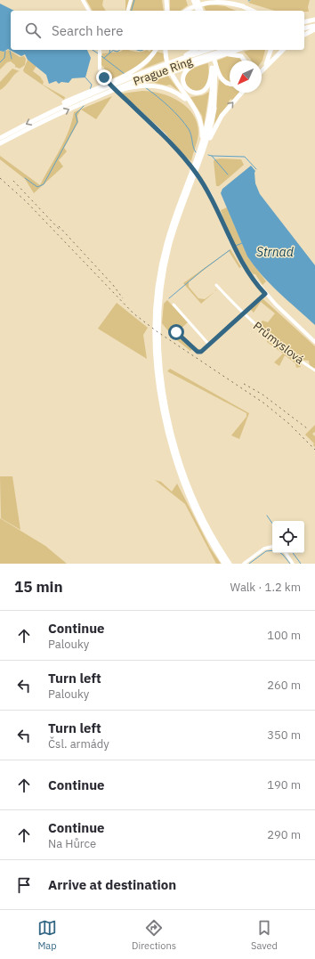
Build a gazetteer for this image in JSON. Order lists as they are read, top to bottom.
{
  "streets": {
    "highway": ["Prague Ring"],
    "street": ["Průmyslová"]
  },
  "water": ["Strnad"],
  "north": "bottom left",
  "page": {
    "search": "Search here",
    "heading": ["15 min", "Walk · 1.2 km"],
    "list": [
      ["Continue", "Palouky", "100 m"],
      ["Turn left", "Palouky", "260 m"],
      ["Turn left", "Čsl. armády", "350 m"],
      ["Continue", "190 m"],
      ["Continue", "Na Hůrce", "290 m"],
      "Arrive at destination"
    ],
    "nav": ["Map", "Directions", "Saved"]
  }
}
